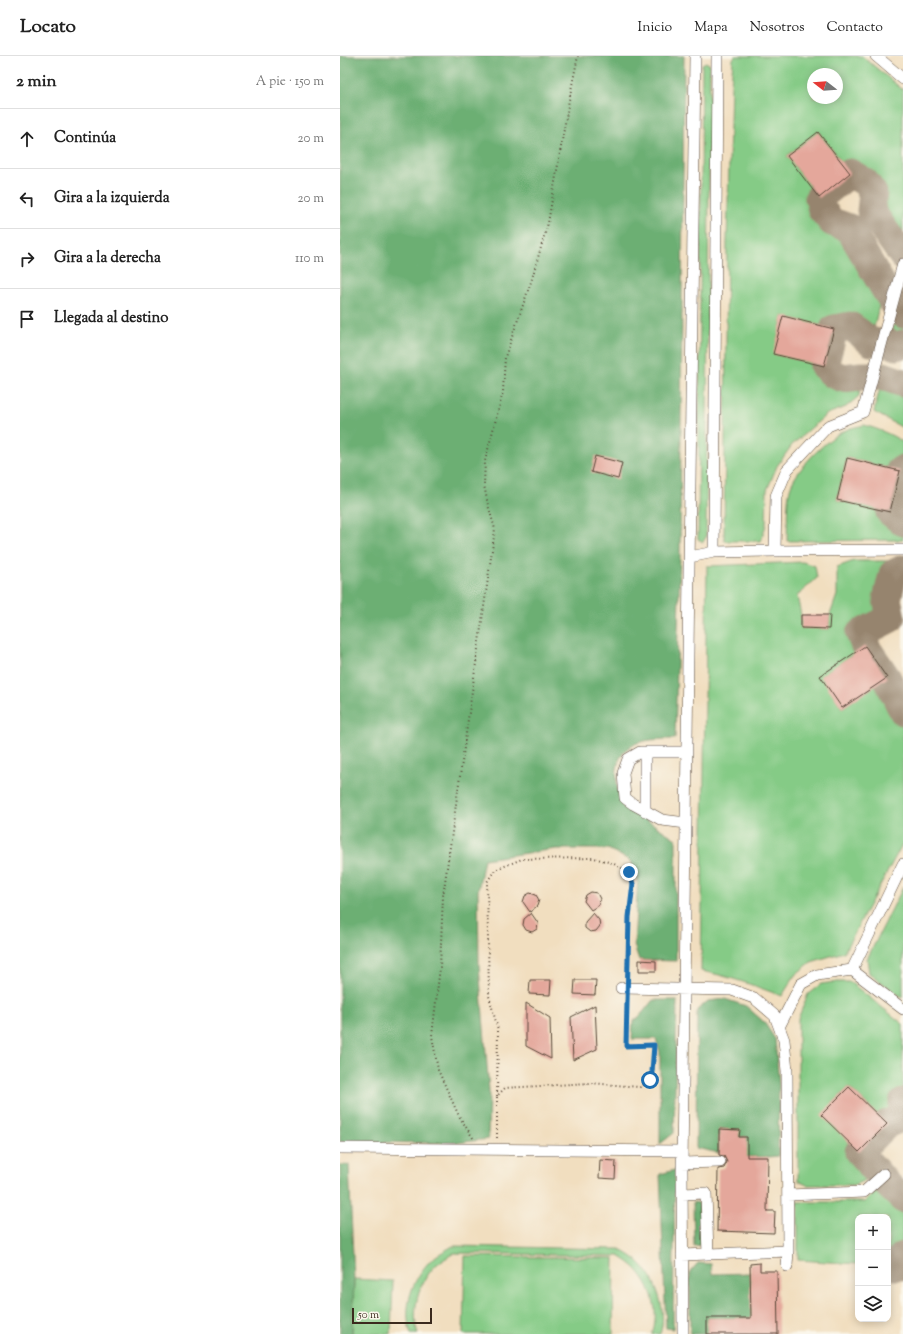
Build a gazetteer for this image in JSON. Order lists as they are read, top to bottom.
{
  "scale_bar": "50 m",
  "north": "left",
  "page": {
    "header": "Locato",
    "nav": [
      "Inicio",
      "Mapa",
      "Nosotros",
      "Contacto"
    ],
    "heading": ["2 min", "A pie · 150 m"],
    "list": [
      ["Continúa", "20 m"],
      ["Gira a la izquierda", "20 m"],
      ["Gira a la derecha", "110 m"],
      "Llegada al destino"
    ],
    "map_buttons": ["+", "−"],
    "scale": "50 m"
  }
}
